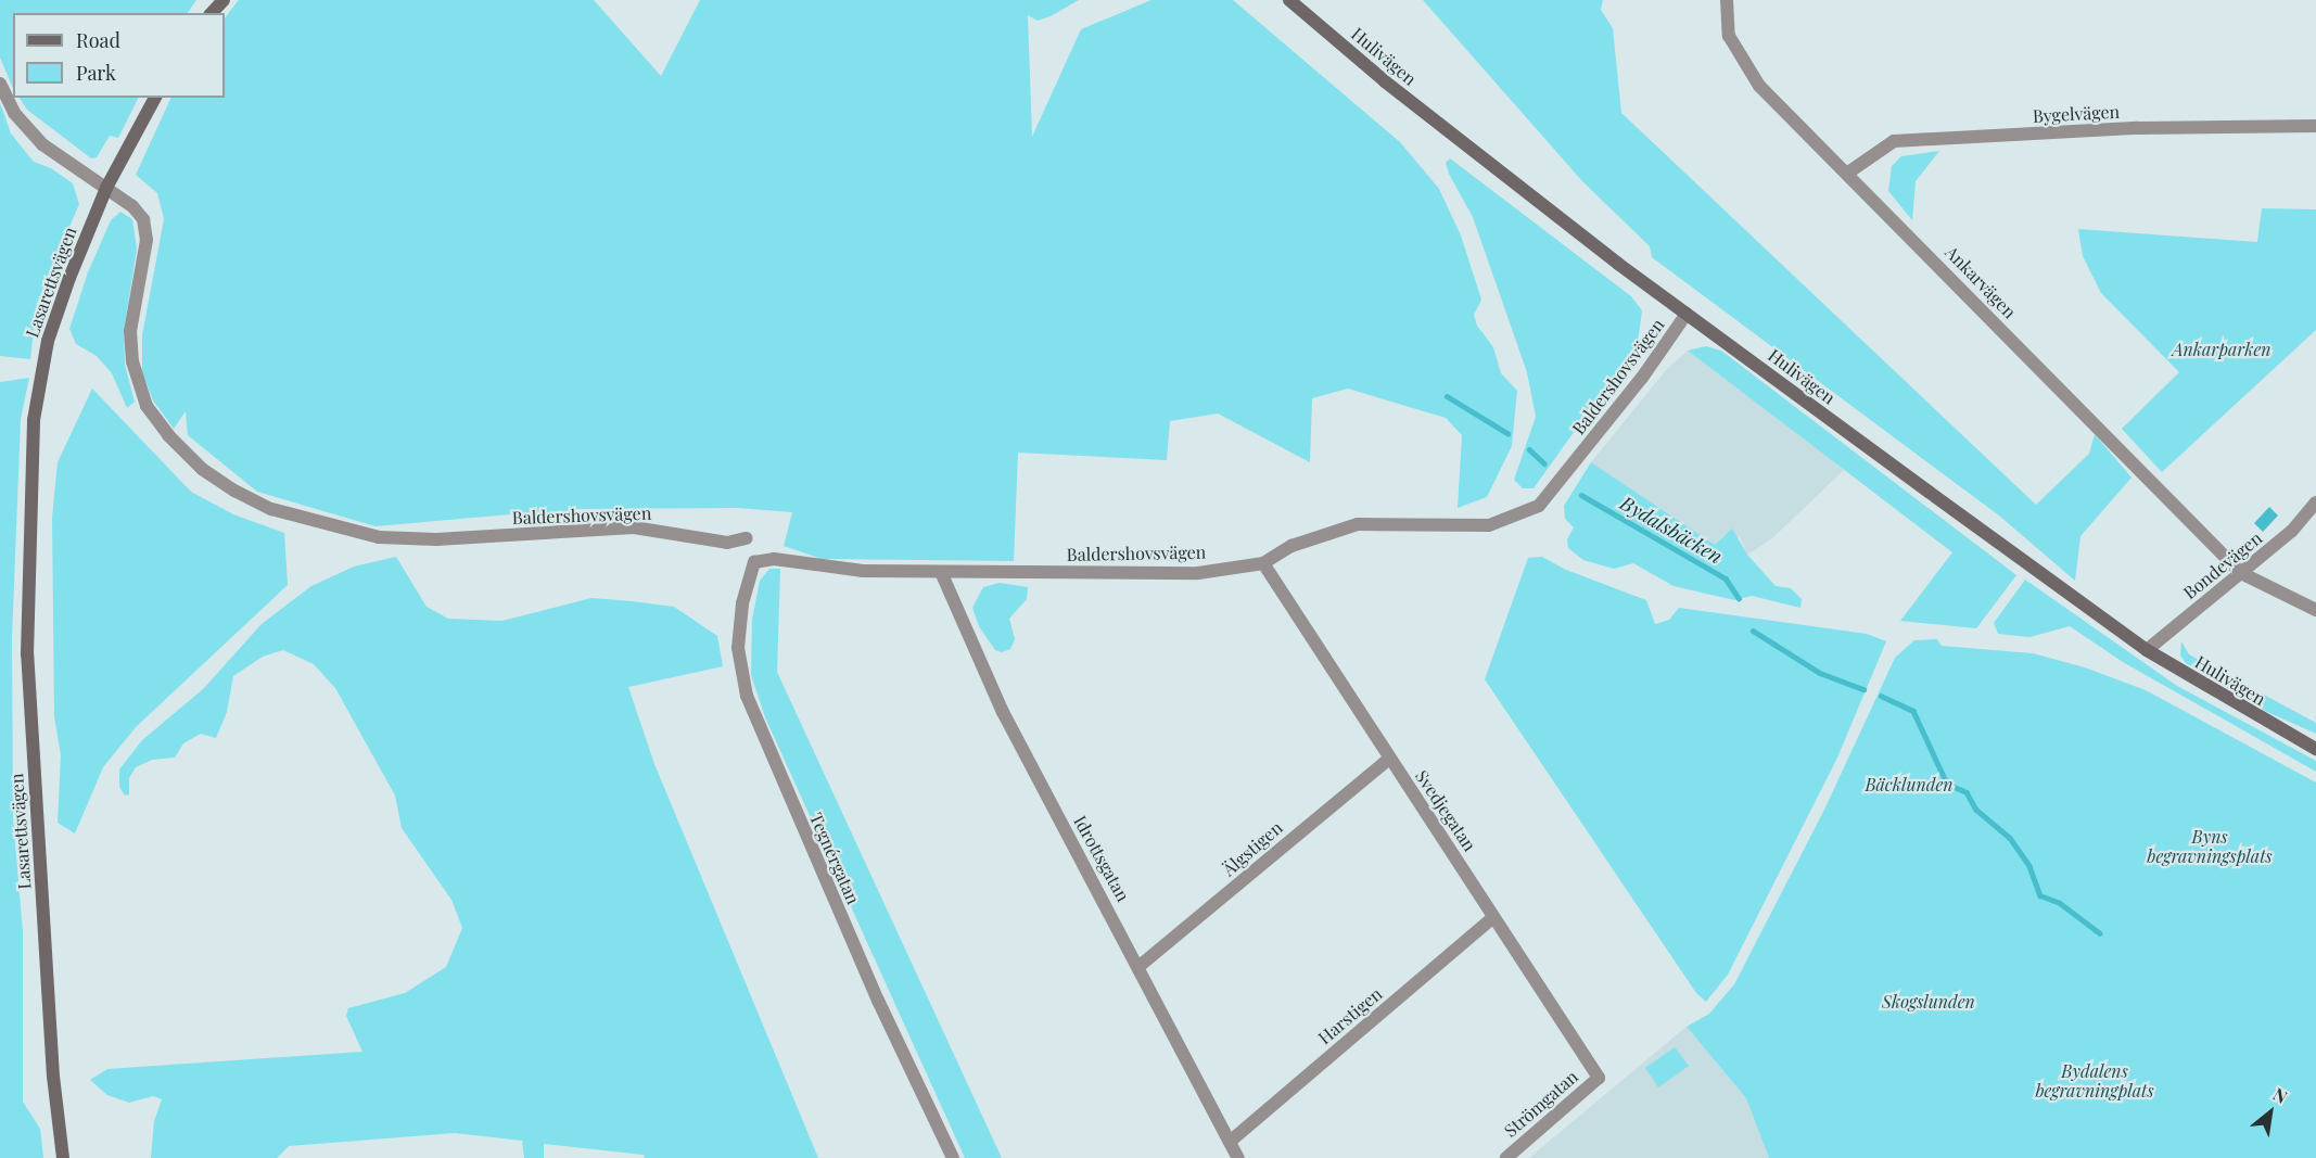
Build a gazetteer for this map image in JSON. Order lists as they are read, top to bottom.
{
  "streets": {
    "main road": ["Hulivägen", "Lasarettsvägen"],
    "street": [
      "Bygelvägen",
      "Ankarvägen",
      "Baldershovsvägen",
      "Bondevägen",
      "Svedjegatan",
      "Älgstigen",
      "Tegnérgatan",
      "Idrottsgatan",
      "Harstigen",
      "Strömgatan"
    ]
  },
  "crossings": [
    ["Hulivägen", "Baldershovsvägen"],
    ["Hulivägen", "Bondevägen"],
    ["Bygelvägen", "Ankarvägen"],
    ["Lasarettsvägen", "Baldershovsvägen"],
    ["Ankarvägen", "Bondevägen"],
    ["Baldershovsvägen", "Svedjegatan"],
    ["Baldershovsvägen", "Tegnérgatan"],
    ["Baldershovsvägen", "Idrottsgatan"],
    ["Svedjegatan", "Älgstigen"],
    ["Svedjegatan", "Harstigen"],
    ["Svedjegatan", "Strömgatan"],
    ["Älgstigen", "Idrottsgatan"],
    ["Idrottsgatan", "Harstigen"]
  ],
  "water": ["Bydalsbäcken"],
  "parks": [
    "Ankarparken",
    "Bäcklunden",
    "Byns begravningsplats",
    "Skogslunden",
    "Bydalens begravningplats"
  ],
  "legend": ["Road", "Park"],
  "north": "top right"
}
